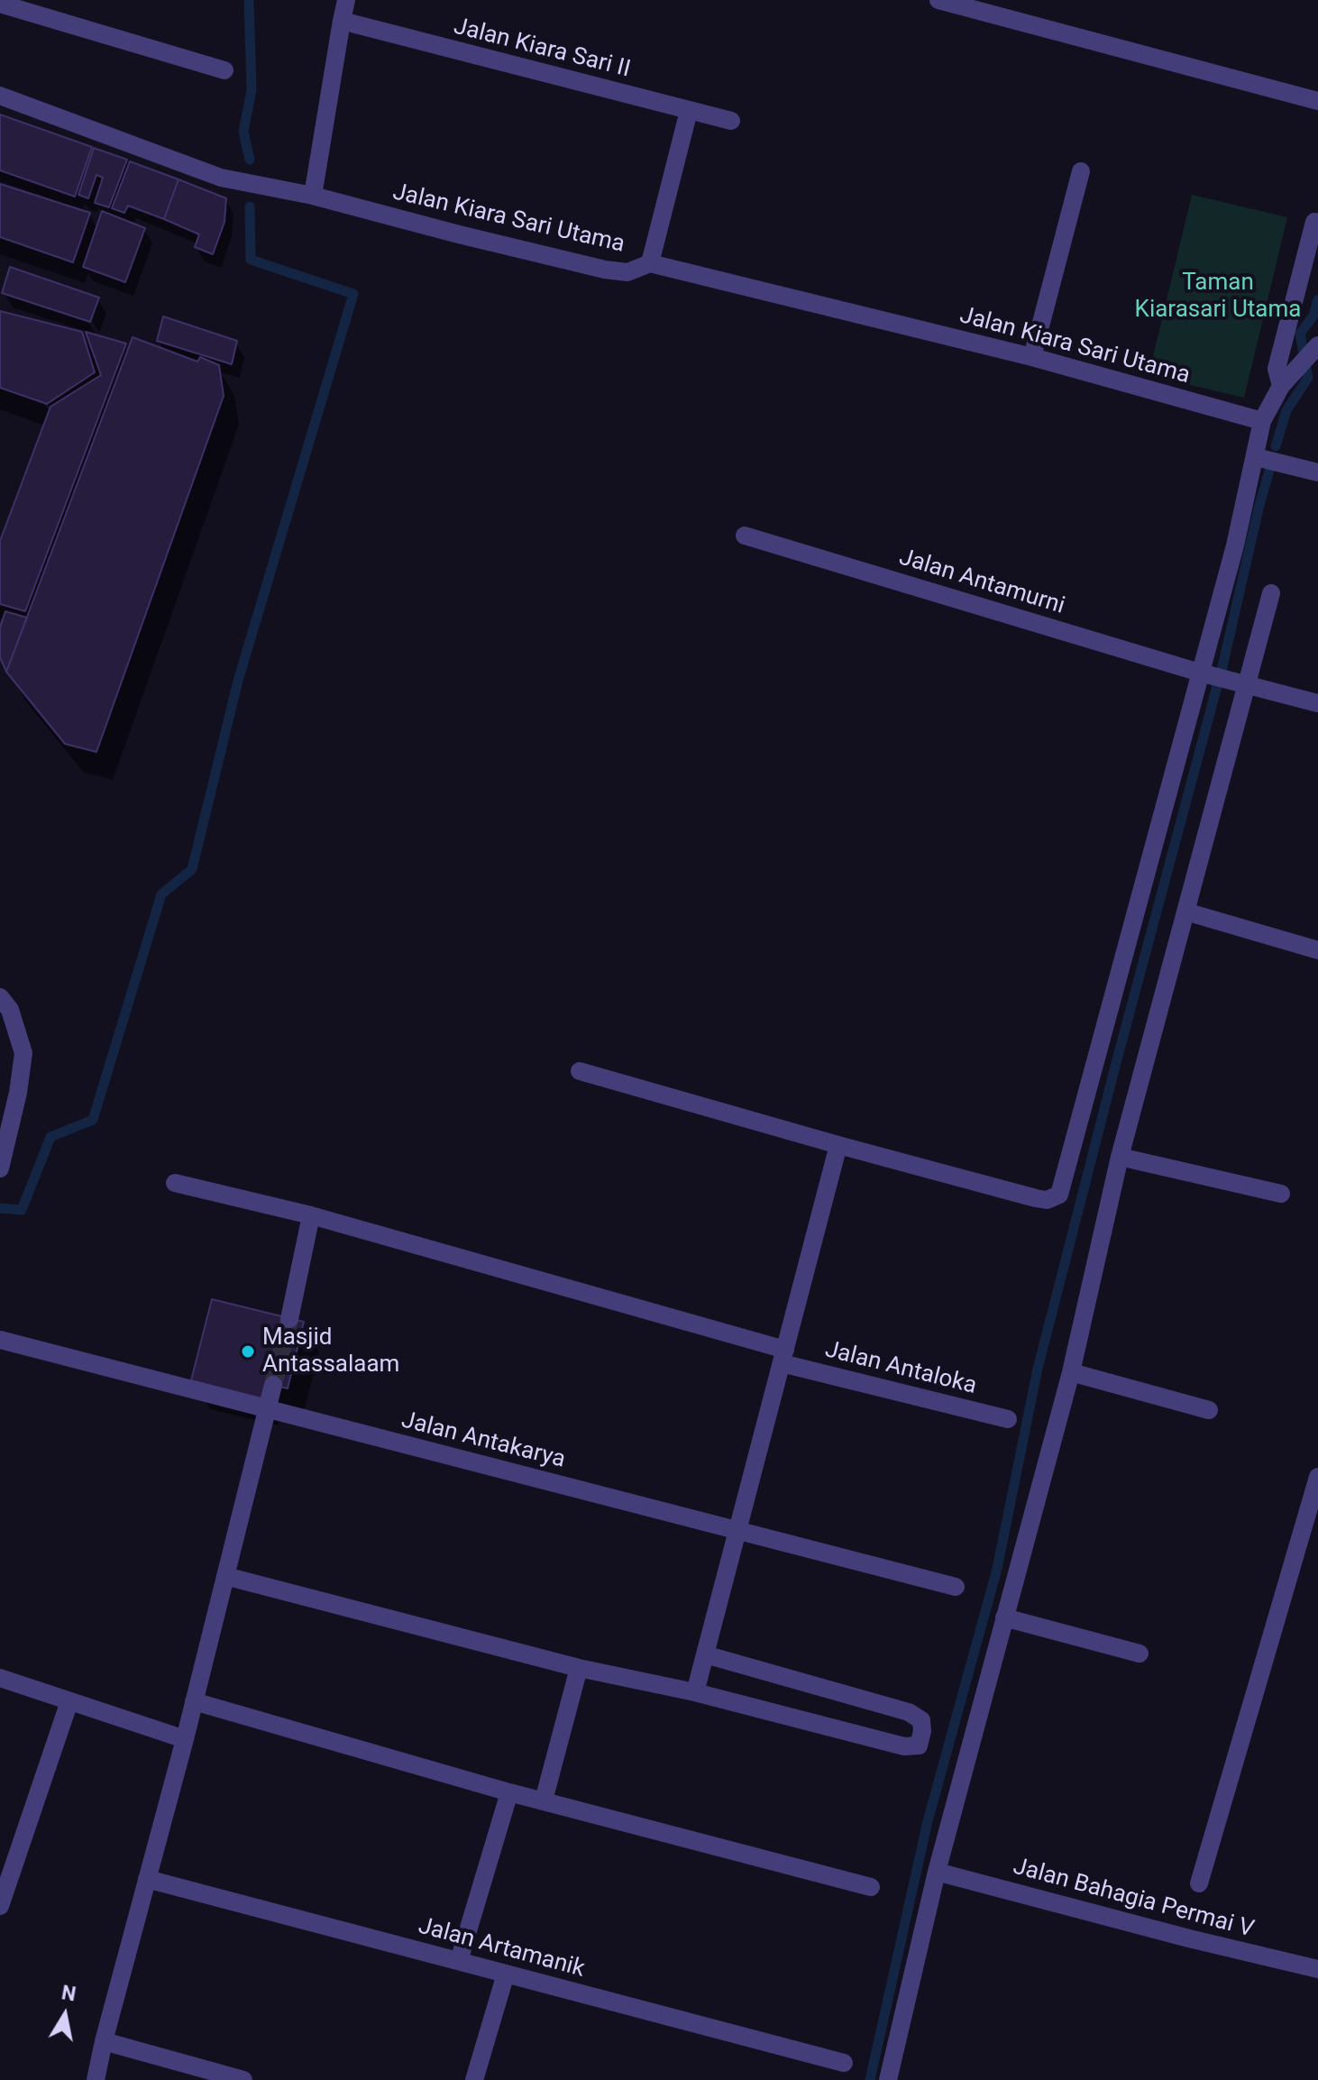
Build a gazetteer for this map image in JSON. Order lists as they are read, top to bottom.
{
  "streets": {
    "street": [
      "Jalan Kiara Sari II",
      "Jalan Kiara Sari Utama",
      "Jalan Antamurni",
      "Jalan Antaloka",
      "Jalan Antakarya",
      "Jalan Bahagia Permai V",
      "Jalan Artamanik"
    ]
  },
  "parks": ["Taman Kiarasari Utama"],
  "places": ["Masjid Antassalaam"],
  "north": "top"
}
